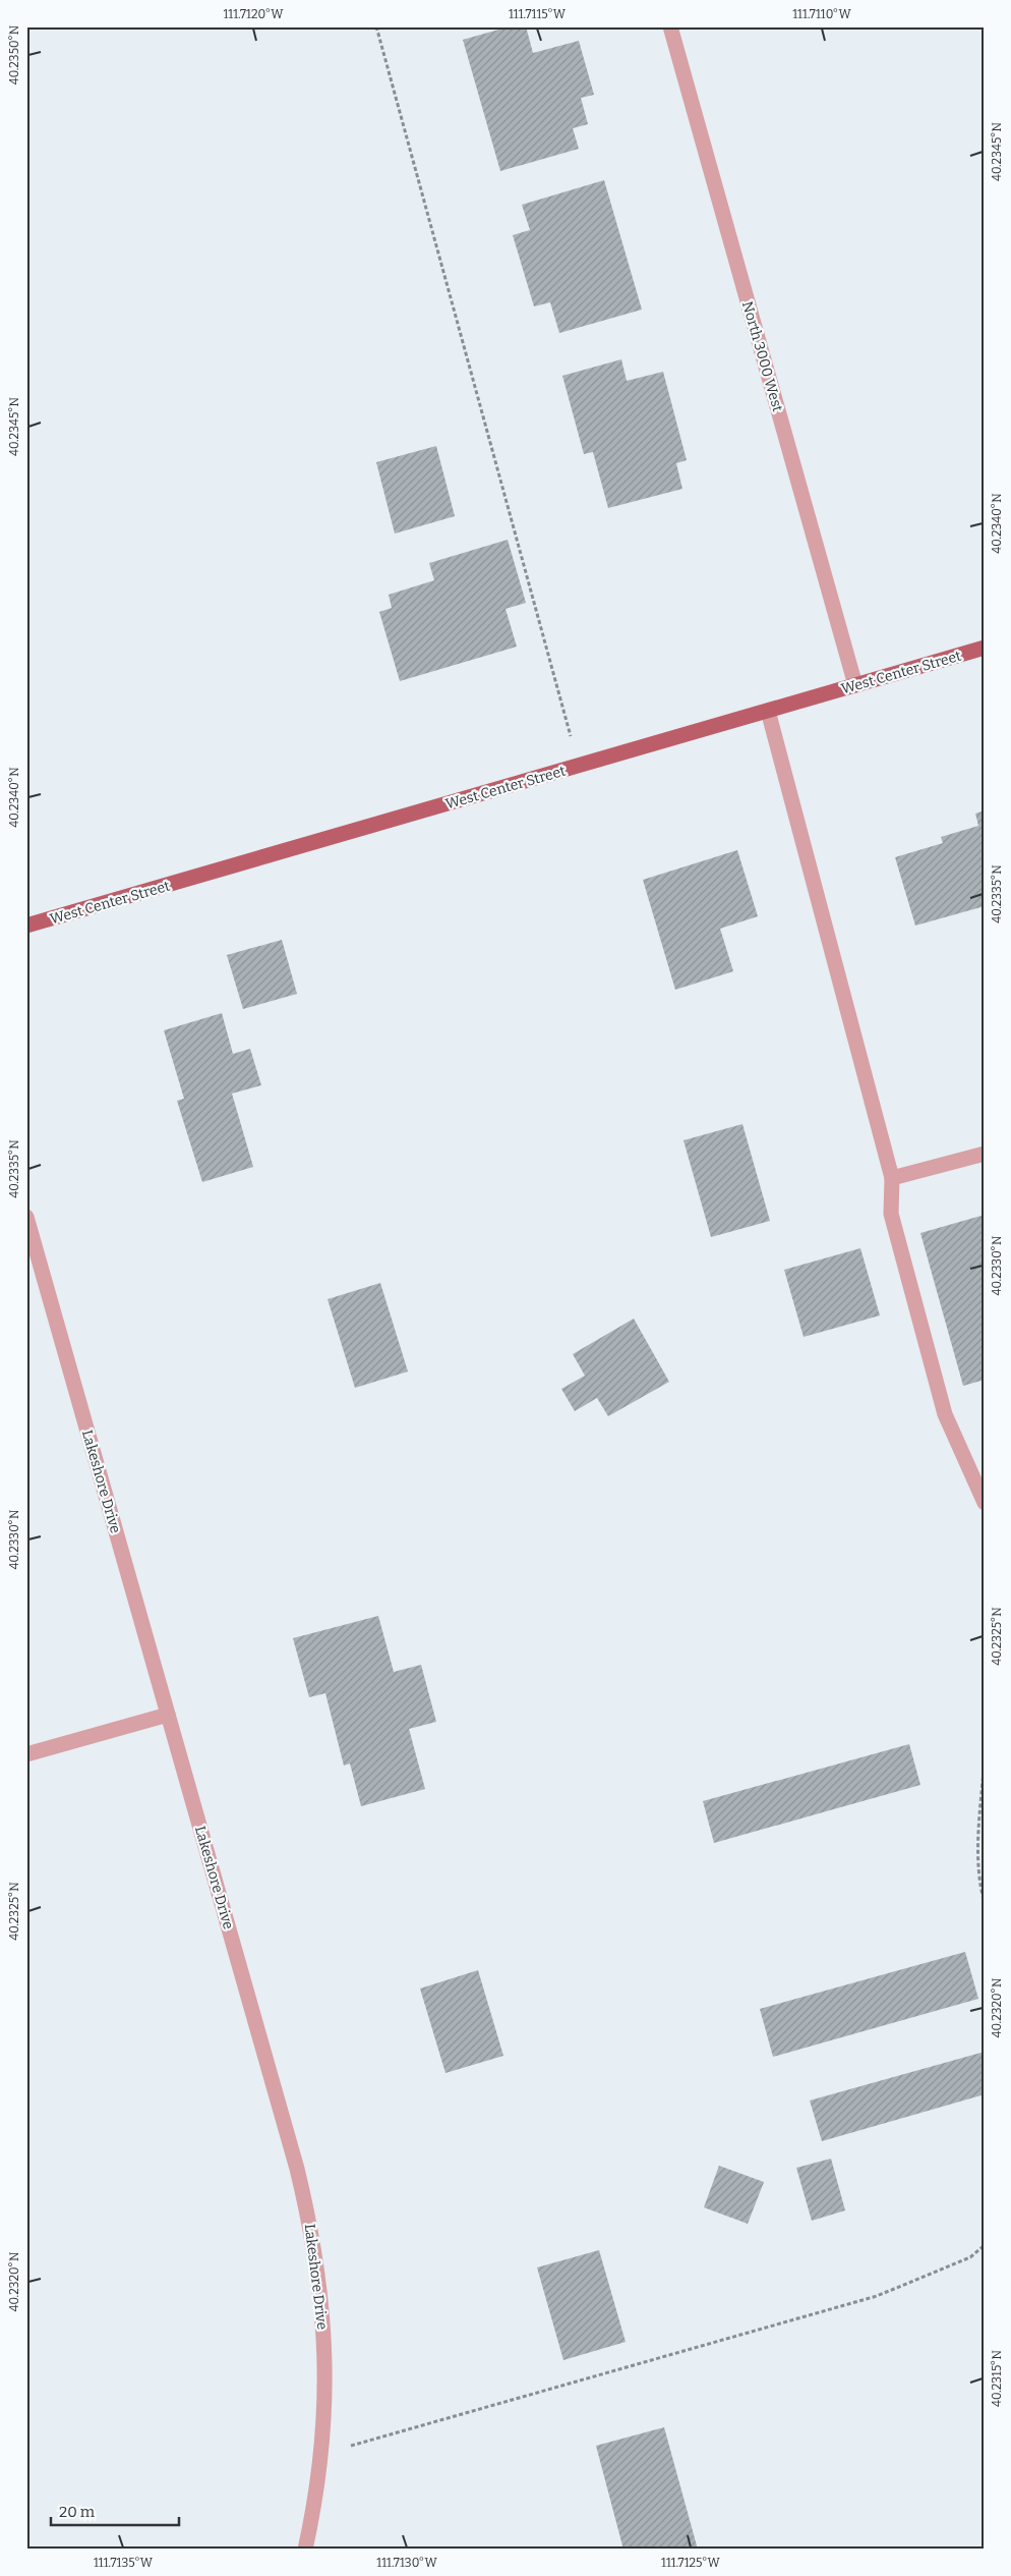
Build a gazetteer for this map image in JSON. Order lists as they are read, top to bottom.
{
  "streets": {
    "main road": ["West Center Street"],
    "street": ["North 3000 West", "Lakeshore Drive"]
  },
  "crossings": [
    ["North 3000 West", "West Center Street"]
  ],
  "scale_bar": "20 m",
  "coordinates": [
    "111.7120°W",
    "111.7115°W",
    "111.7110°W",
    "40.2350°N",
    "40.2345°N",
    "40.2340°N",
    "40.2335°N",
    "40.2330°N",
    "40.2325°N",
    "40.2320°N",
    "40.2315°N",
    "111.7135°W",
    "111.7130°W",
    "111.7125°W"
  ]
}
